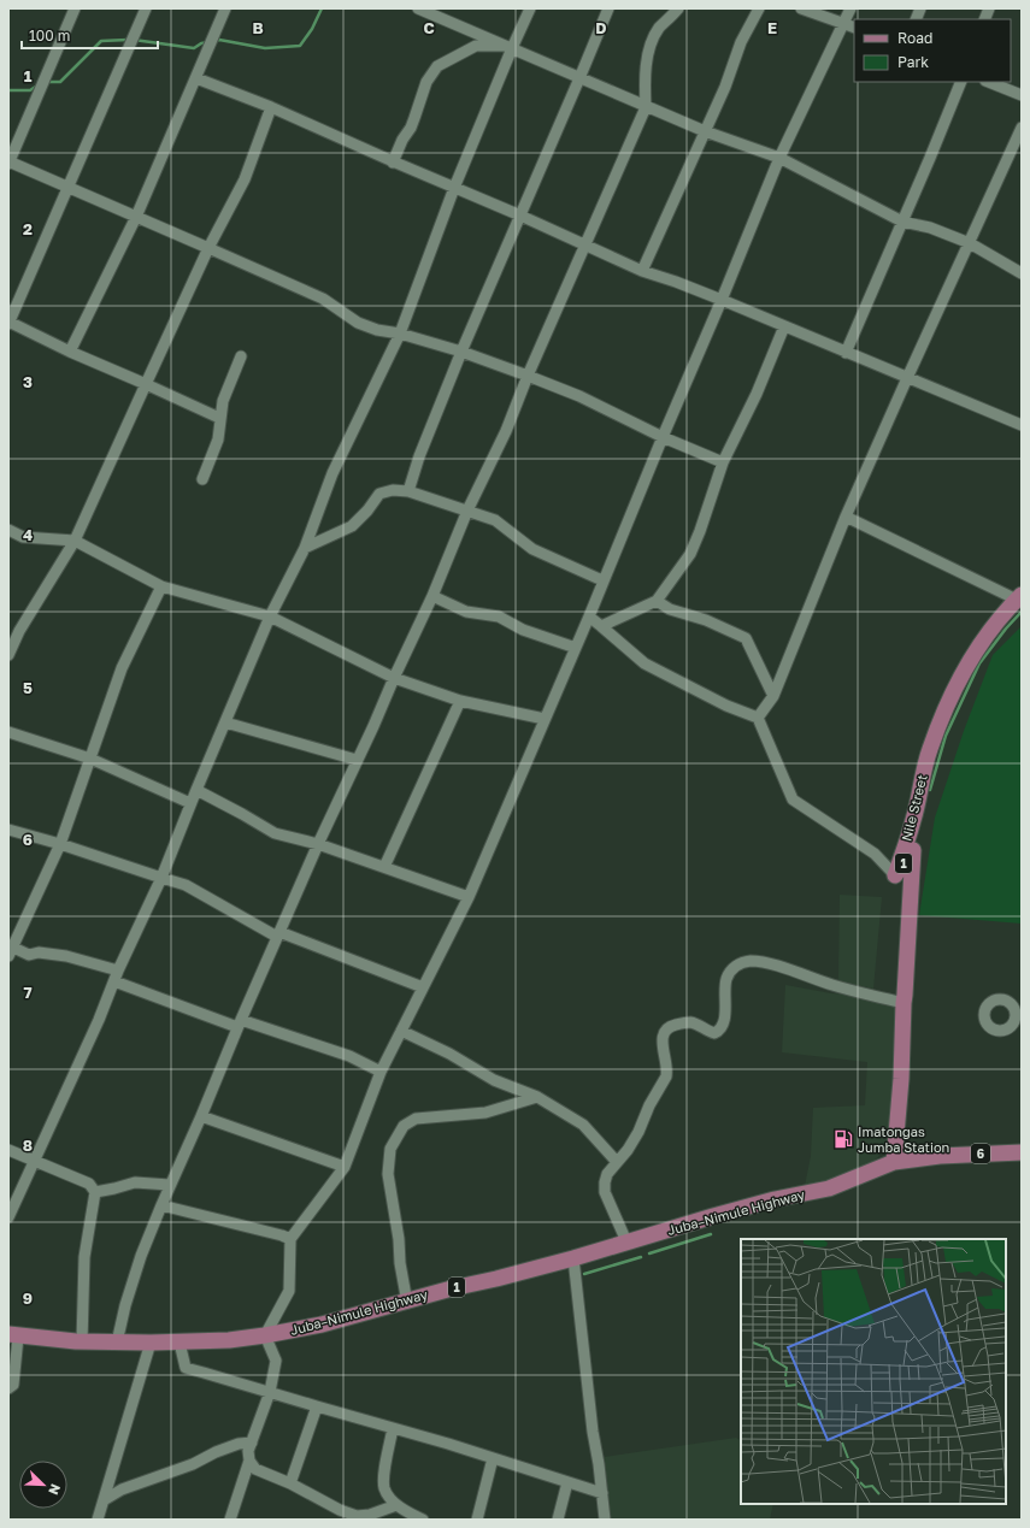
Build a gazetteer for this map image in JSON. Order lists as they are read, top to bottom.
{
  "streets": {
    "main road": [
      "Nile Street",
      "1",
      "6",
      "Juba–Nimule Highway"
    ]
  },
  "crossings": [
    ["Nile Street", "6"],
    ["Nile Street", "Juba–Nimule Highway"],
    ["6", "Juba–Nimule Highway"]
  ],
  "places": {
    "fuel station": ["Imatongas Jumba Station"]
  },
  "legend": ["Road", "Park"],
  "scale_bar": "100 m",
  "north": "bottom right",
  "grid": {
    "columns": [
      "B",
      "C",
      "D",
      "E"
    ],
    "rows": [
      "1",
      "2",
      "3",
      "4",
      "5",
      "6",
      "7",
      "8",
      "9"
    ]
  }
}
